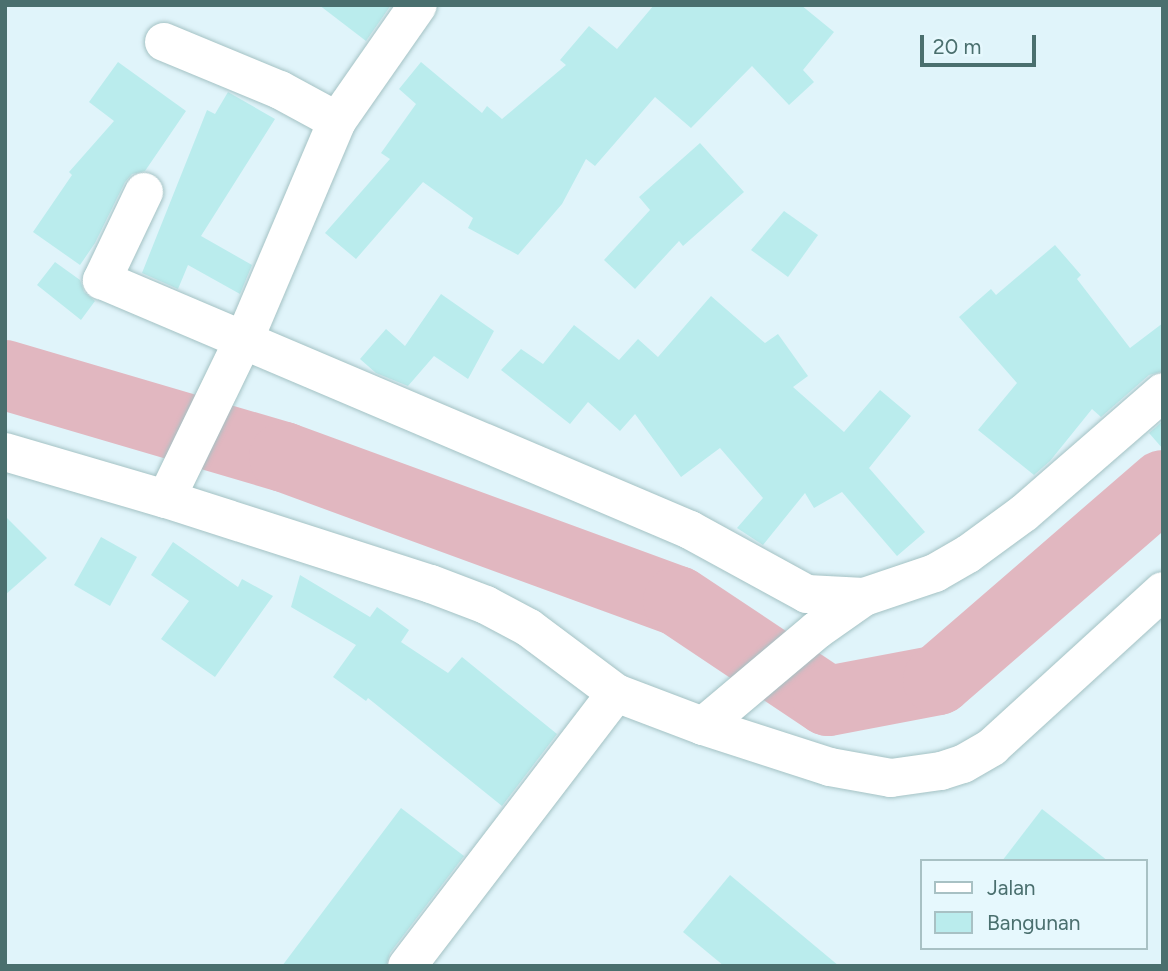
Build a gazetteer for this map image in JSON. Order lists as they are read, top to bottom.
{
  "legend": ["Jalan", "Bangunan"],
  "scale_bar": "20 m"
}
